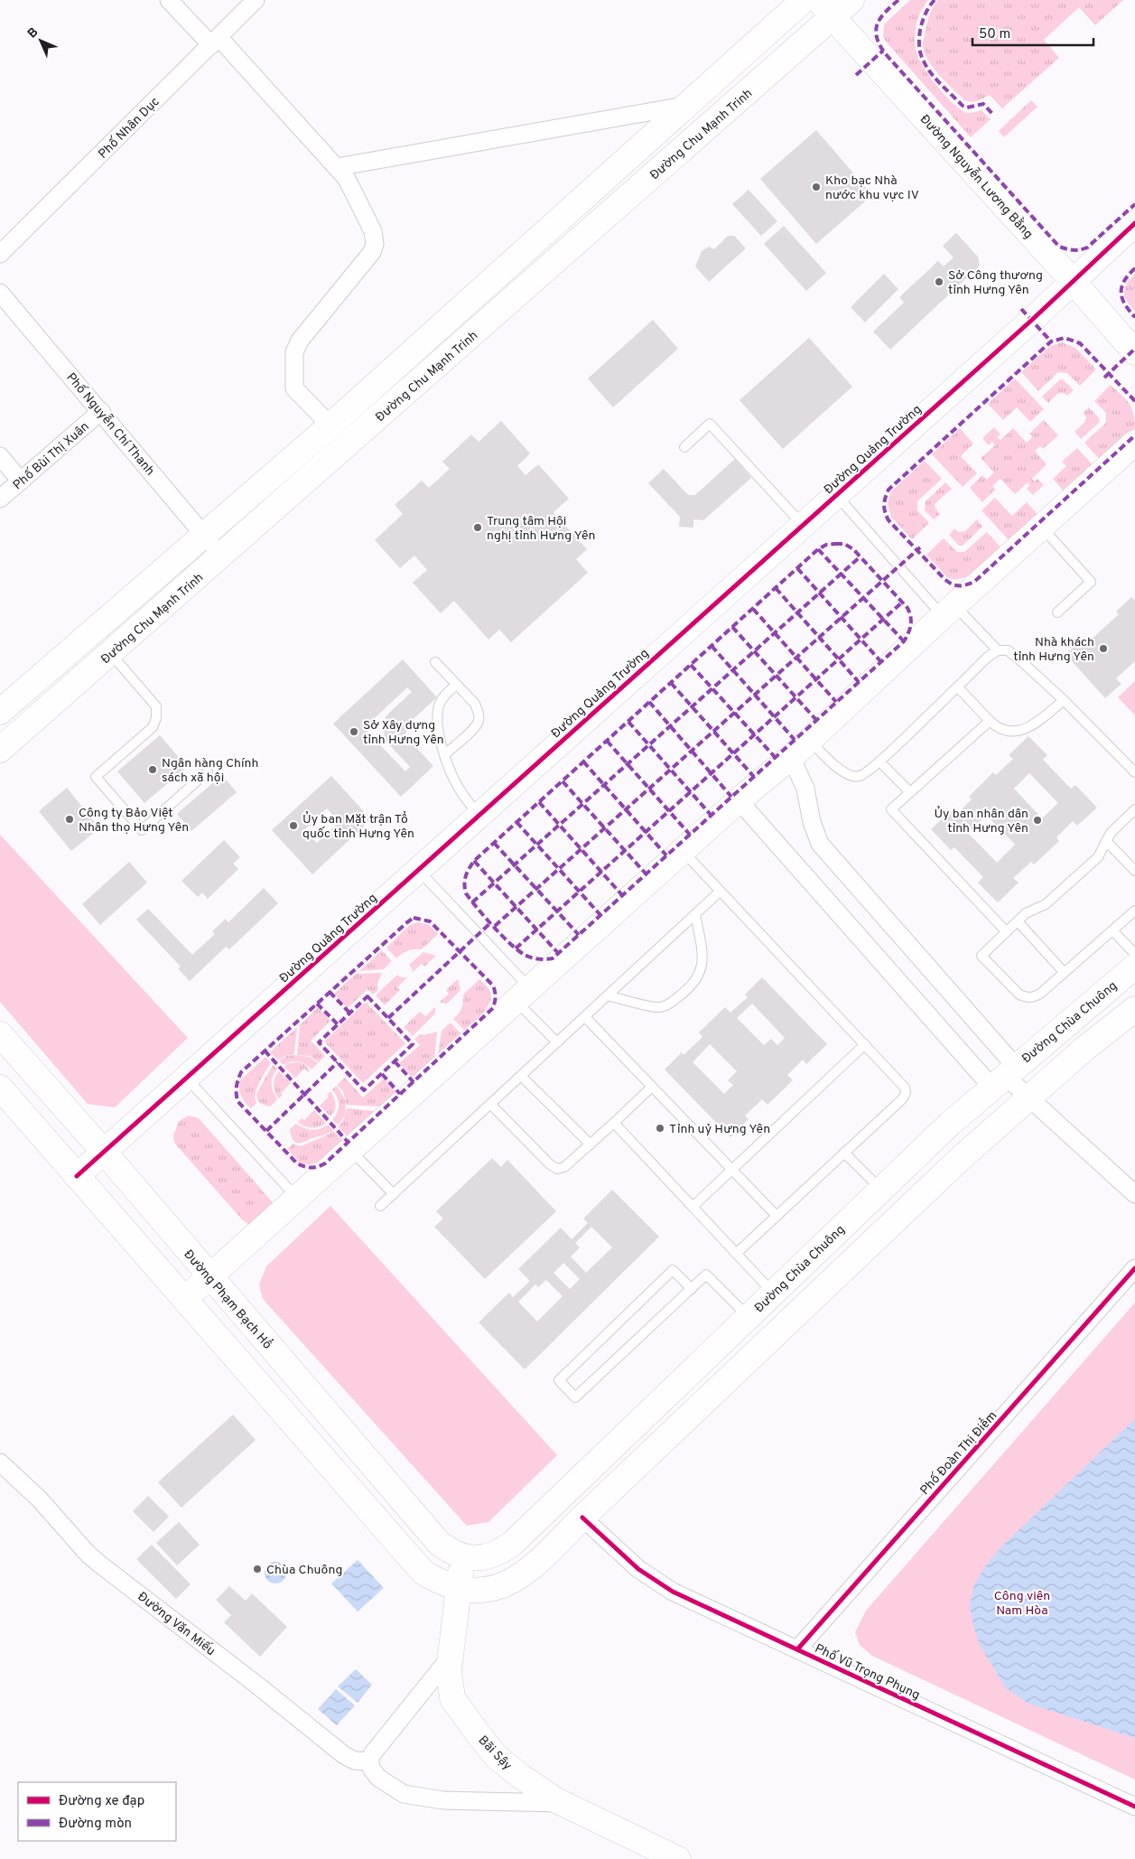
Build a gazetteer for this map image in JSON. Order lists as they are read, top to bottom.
{
  "streets": {
    "main road": [
      "Đường Chu Mạnh Trinh",
      "Đường Nguyễn Lương Bằng",
      "Đường Quảng Trường",
      "Đường Chùa Chuông",
      "Đường Phạm Bạch Hổ",
      "Bãi Sậy"
    ],
    "street": [
      "Phố Nhân Dục",
      "Phố Nguyễn Chí Thanh",
      "Phố Bùi Thị Xuân",
      "Phố Đoàn Thị Điểm",
      "Đường Văn Miếu",
      "Phố Vũ Trọng Phụng"
    ]
  },
  "crossings": [
    ["Đường Chu Mạnh Trinh", "Đường Nguyễn Lương Bằng"],
    ["Đường Chu Mạnh Trinh", "Phố Nguyễn Chí Thanh"],
    ["Đường Nguyễn Lương Bằng", "Đường Quảng Trường"],
    ["Phố Nguyễn Chí Thanh", "Phố Bùi Thị Xuân"],
    ["Đường Quảng Trường", "Đường Phạm Bạch Hổ"],
    ["Đường Chùa Chuông", "Đường Phạm Bạch Hổ"],
    ["Đường Chùa Chuông", "Bãi Sậy"],
    ["Đường Phạm Bạch Hổ", "Bãi Sậy"],
    ["Phố Đoàn Thị Điểm", "Phố Vũ Trọng Phụng"]
  ],
  "parks": ["Công viên Nam Hòa"],
  "places": [
    "Kho bạc Nhà nước khu vực IV",
    "Sở Công thương tỉnh Hưng Yên",
    "Trung tâm Hội nghị tỉnh Hưng Yên",
    "Nhà khách tỉnh Hưng Yên",
    "Sở Xây dựng tỉnh Hưng Yên",
    "Ngân hàng Chính sách xã hội",
    "Công ty Bảo Việt Nhân thọ Hưng Yên",
    "Ủy ban nhân dân tỉnh Hưng Yên",
    "Ủy ban Mặt trận Tổ quốc tỉnh Hưng Yên",
    "Tỉnh uỷ Hưng Yên",
    "Chùa Chuông"
  ],
  "legend": ["Đường xe đạp", "Đường mòn"],
  "scale_bar": "50 m",
  "north": "top left"
}
